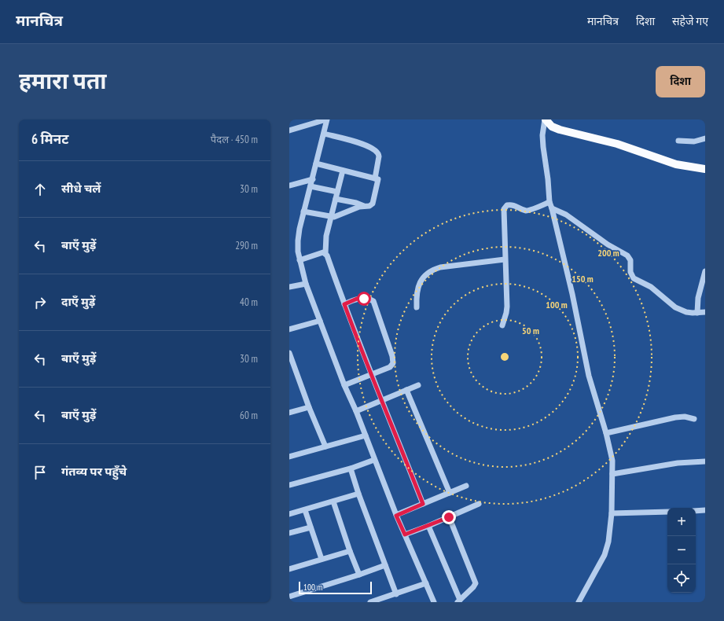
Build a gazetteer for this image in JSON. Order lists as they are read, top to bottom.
{
  "scale_bar": "100 m",
  "page": {
    "header": "मानचित्र",
    "nav": ["मानचित्र", "दिशा", "सहेजे गए"],
    "title": "हमारा पता",
    "buttons": "दिशा",
    "heading": ["6 मिनट", "पैदल · 450 m"],
    "list": [
      ["सीधे चलें", "30 m"],
      ["बाएँ मुड़ें", "290 m"],
      ["दाएँ मुड़ें", "40 m"],
      ["बाएँ मुड़ें", "30 m"],
      ["बाएँ मुड़ें", "60 m"],
      "गंतव्य पर पहुँचे"
    ],
    "map_buttons": ["+", "−"],
    "scale": "100 m"
  },
  "rings": [
    "200 m",
    "150 m",
    "100 m",
    "50 m"
  ]
}
